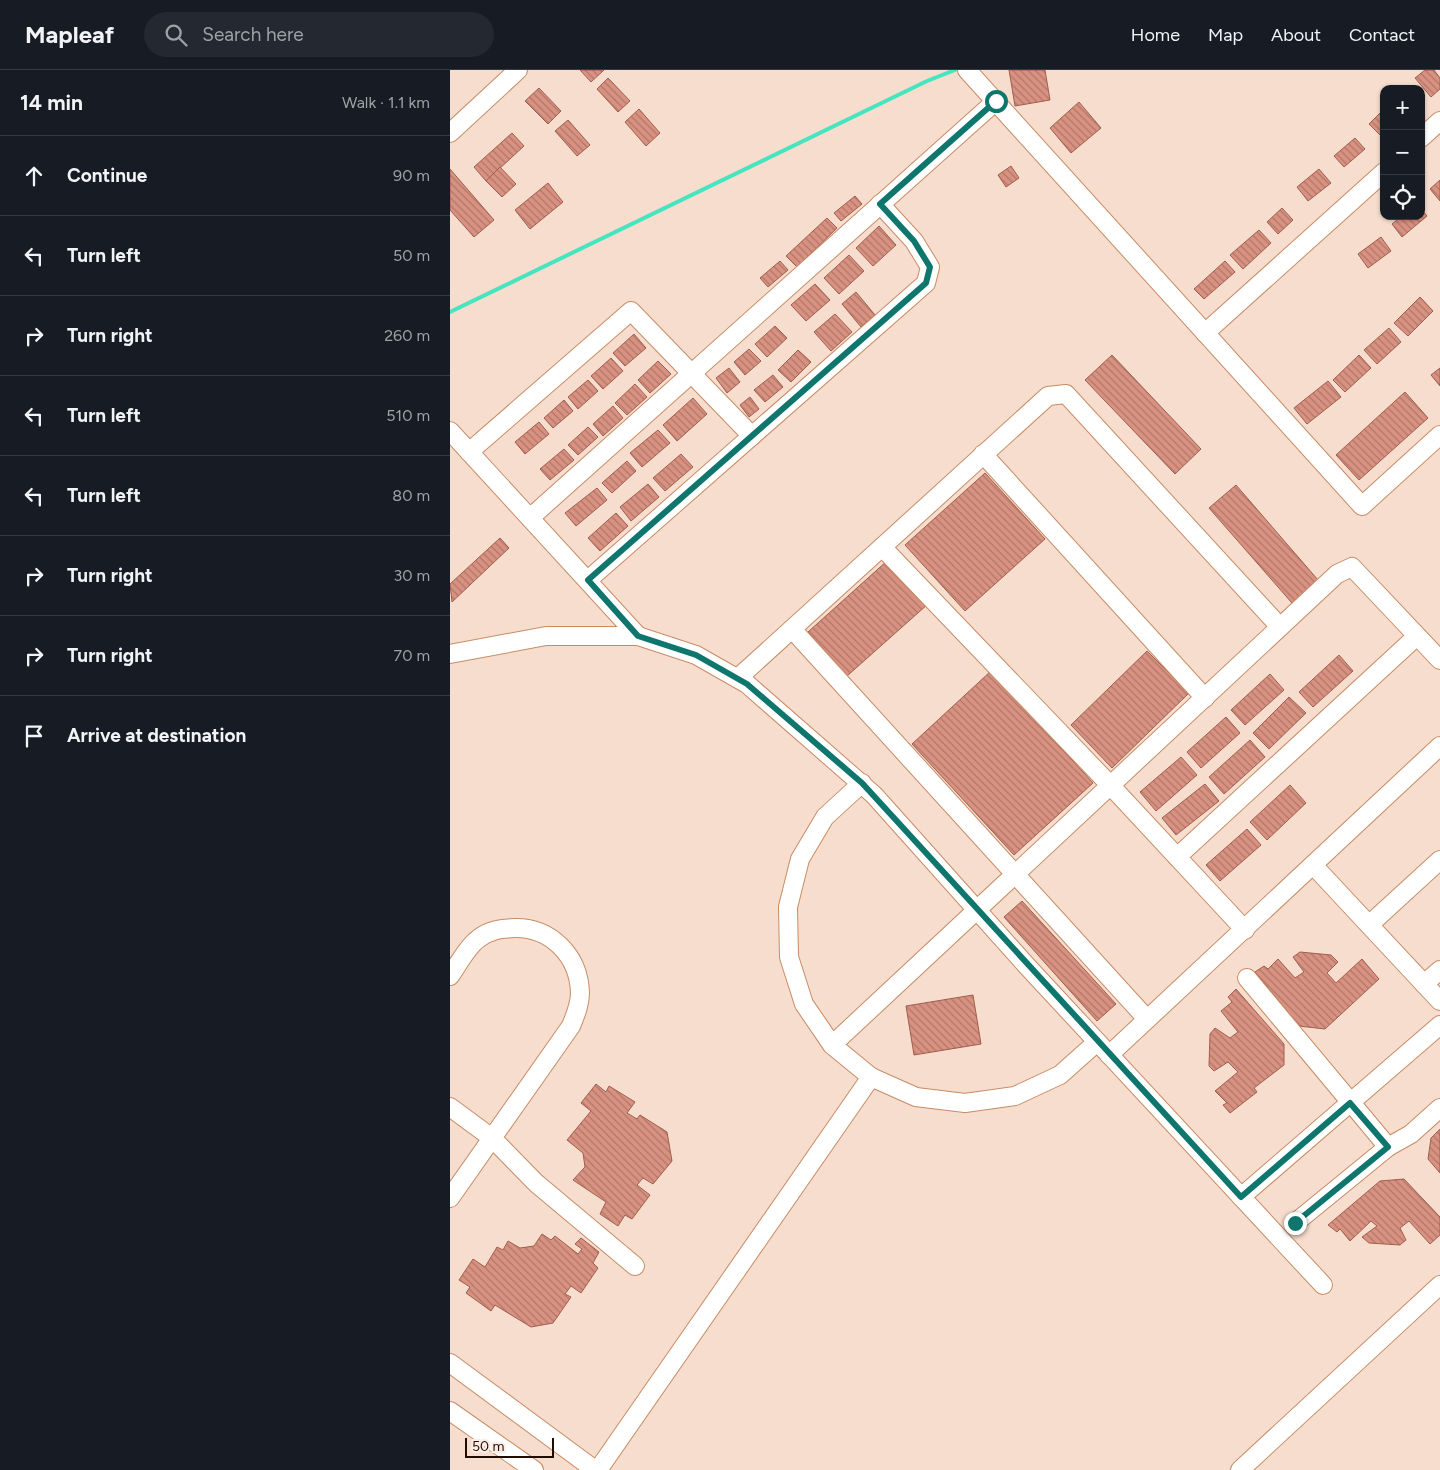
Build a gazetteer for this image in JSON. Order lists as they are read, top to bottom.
{
  "scale_bar": "50 m",
  "page": {
    "header": "Mapleaf",
    "search": "Search here",
    "nav": [
      "Home",
      "Map",
      "About",
      "Contact"
    ],
    "heading": ["14 min", "Walk · 1.1 km"],
    "map_buttons": ["+", "−"],
    "list": [
      ["Continue", "90 m"],
      ["Turn left", "50 m"],
      ["Turn right", "260 m"],
      ["Turn left", "510 m"],
      ["Turn left", "80 m"],
      ["Turn right", "30 m"],
      ["Turn right", "70 m"],
      "Arrive at destination"
    ],
    "scale": "50 m"
  }
}
